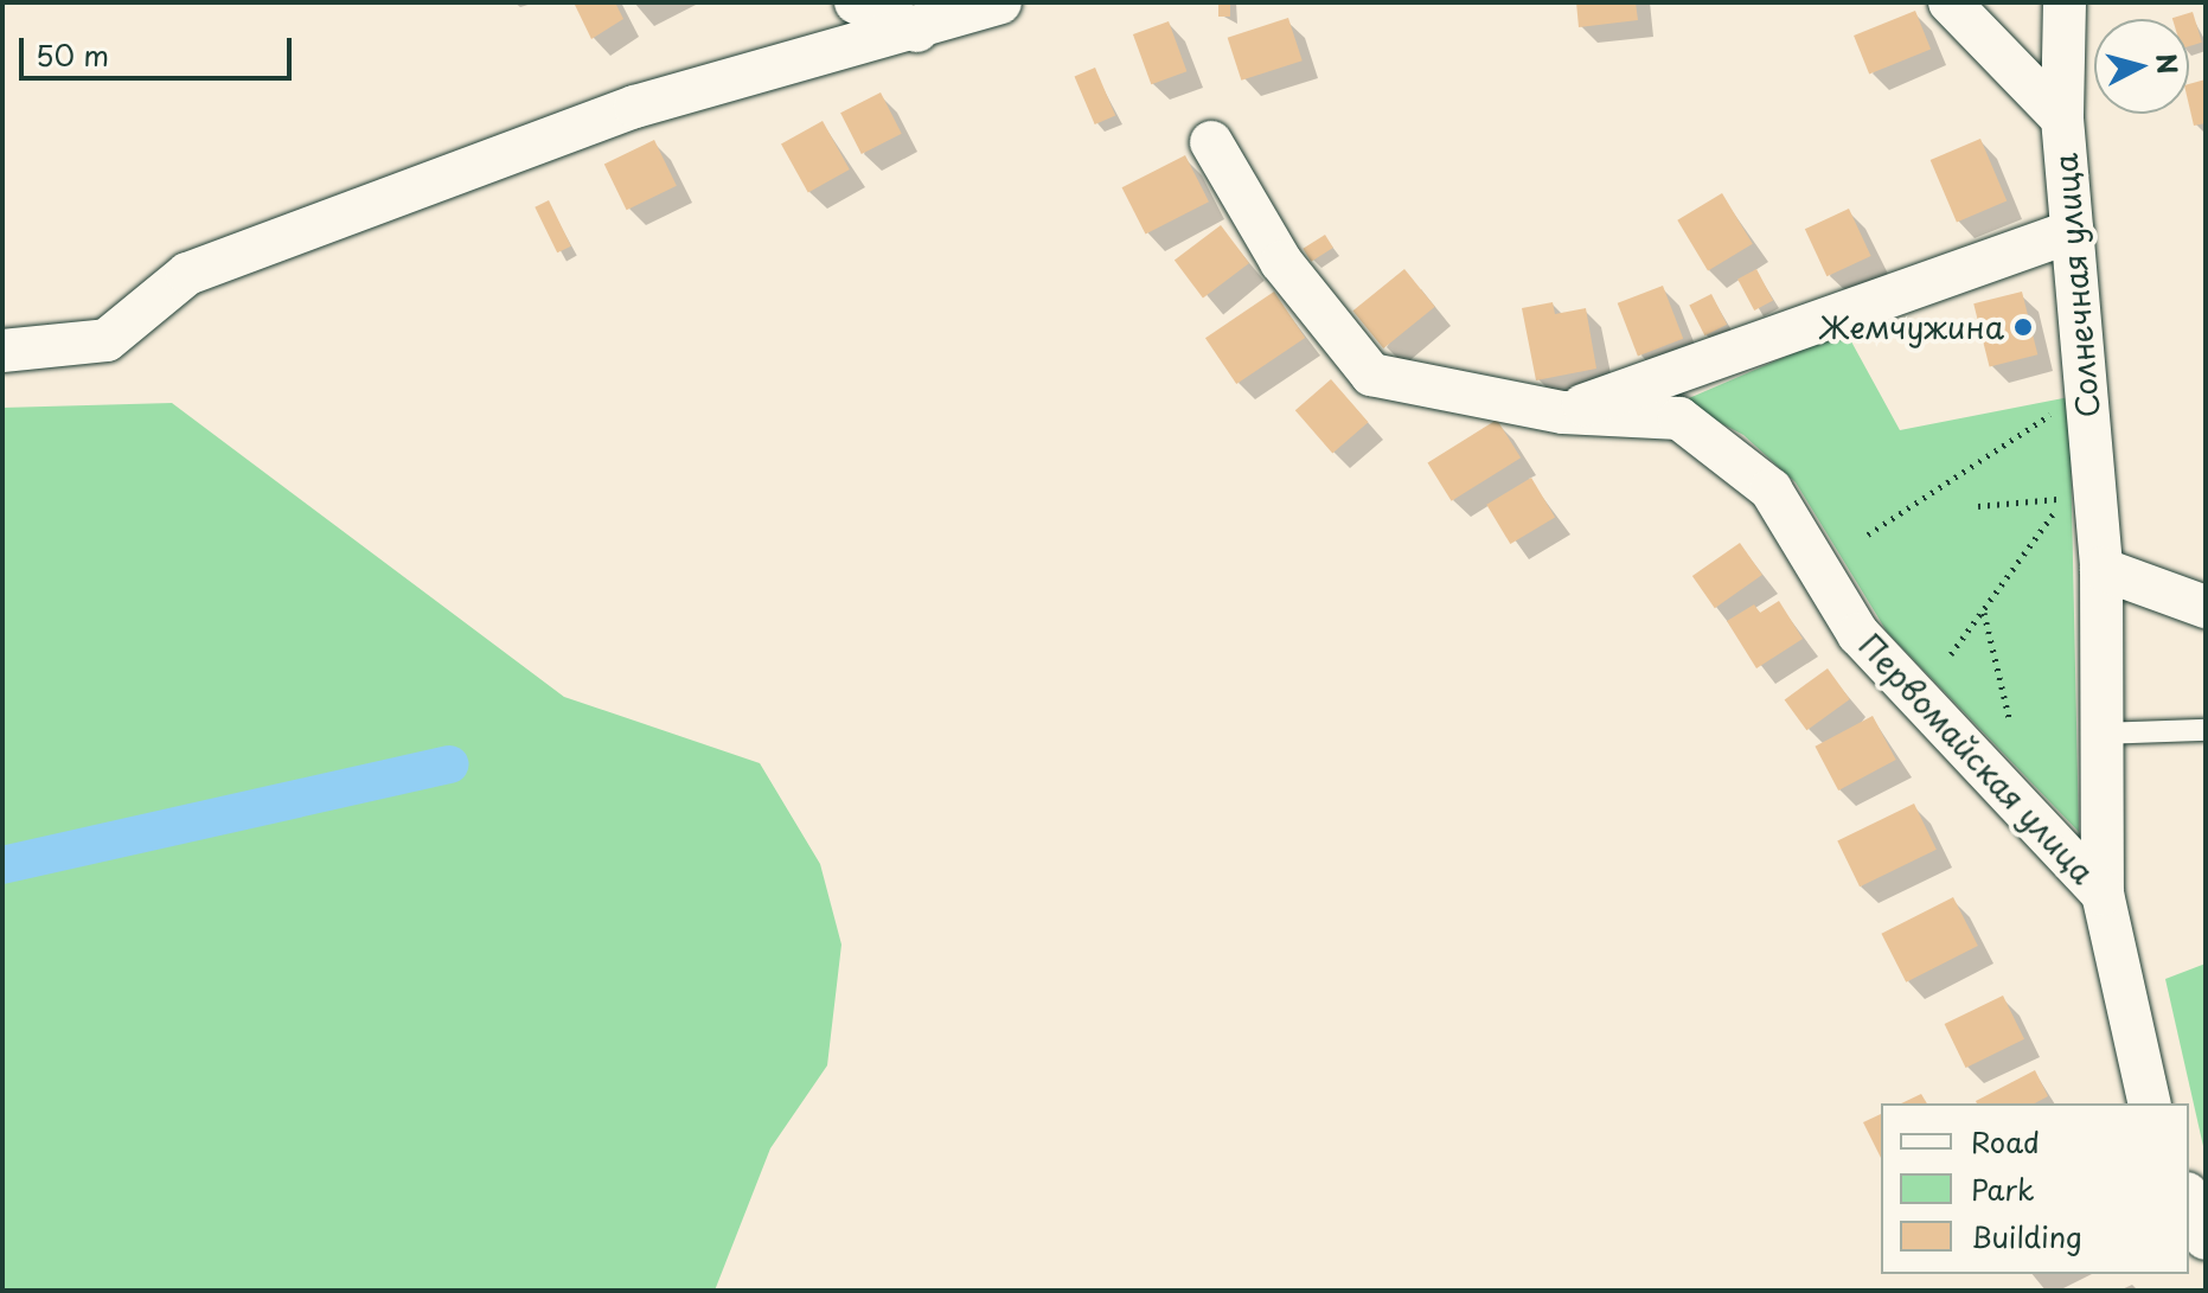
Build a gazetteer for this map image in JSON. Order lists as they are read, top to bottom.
{
  "streets": {
    "street": ["Солнечная улица", "Первомайская улица"]
  },
  "crossings": [
    ["Солнечная улица", "Первомайская улица"]
  ],
  "places": ["Жемчужина"],
  "legend": ["Road", "Park", "Building"],
  "scale_bar": "50 m",
  "north": "right"
}
